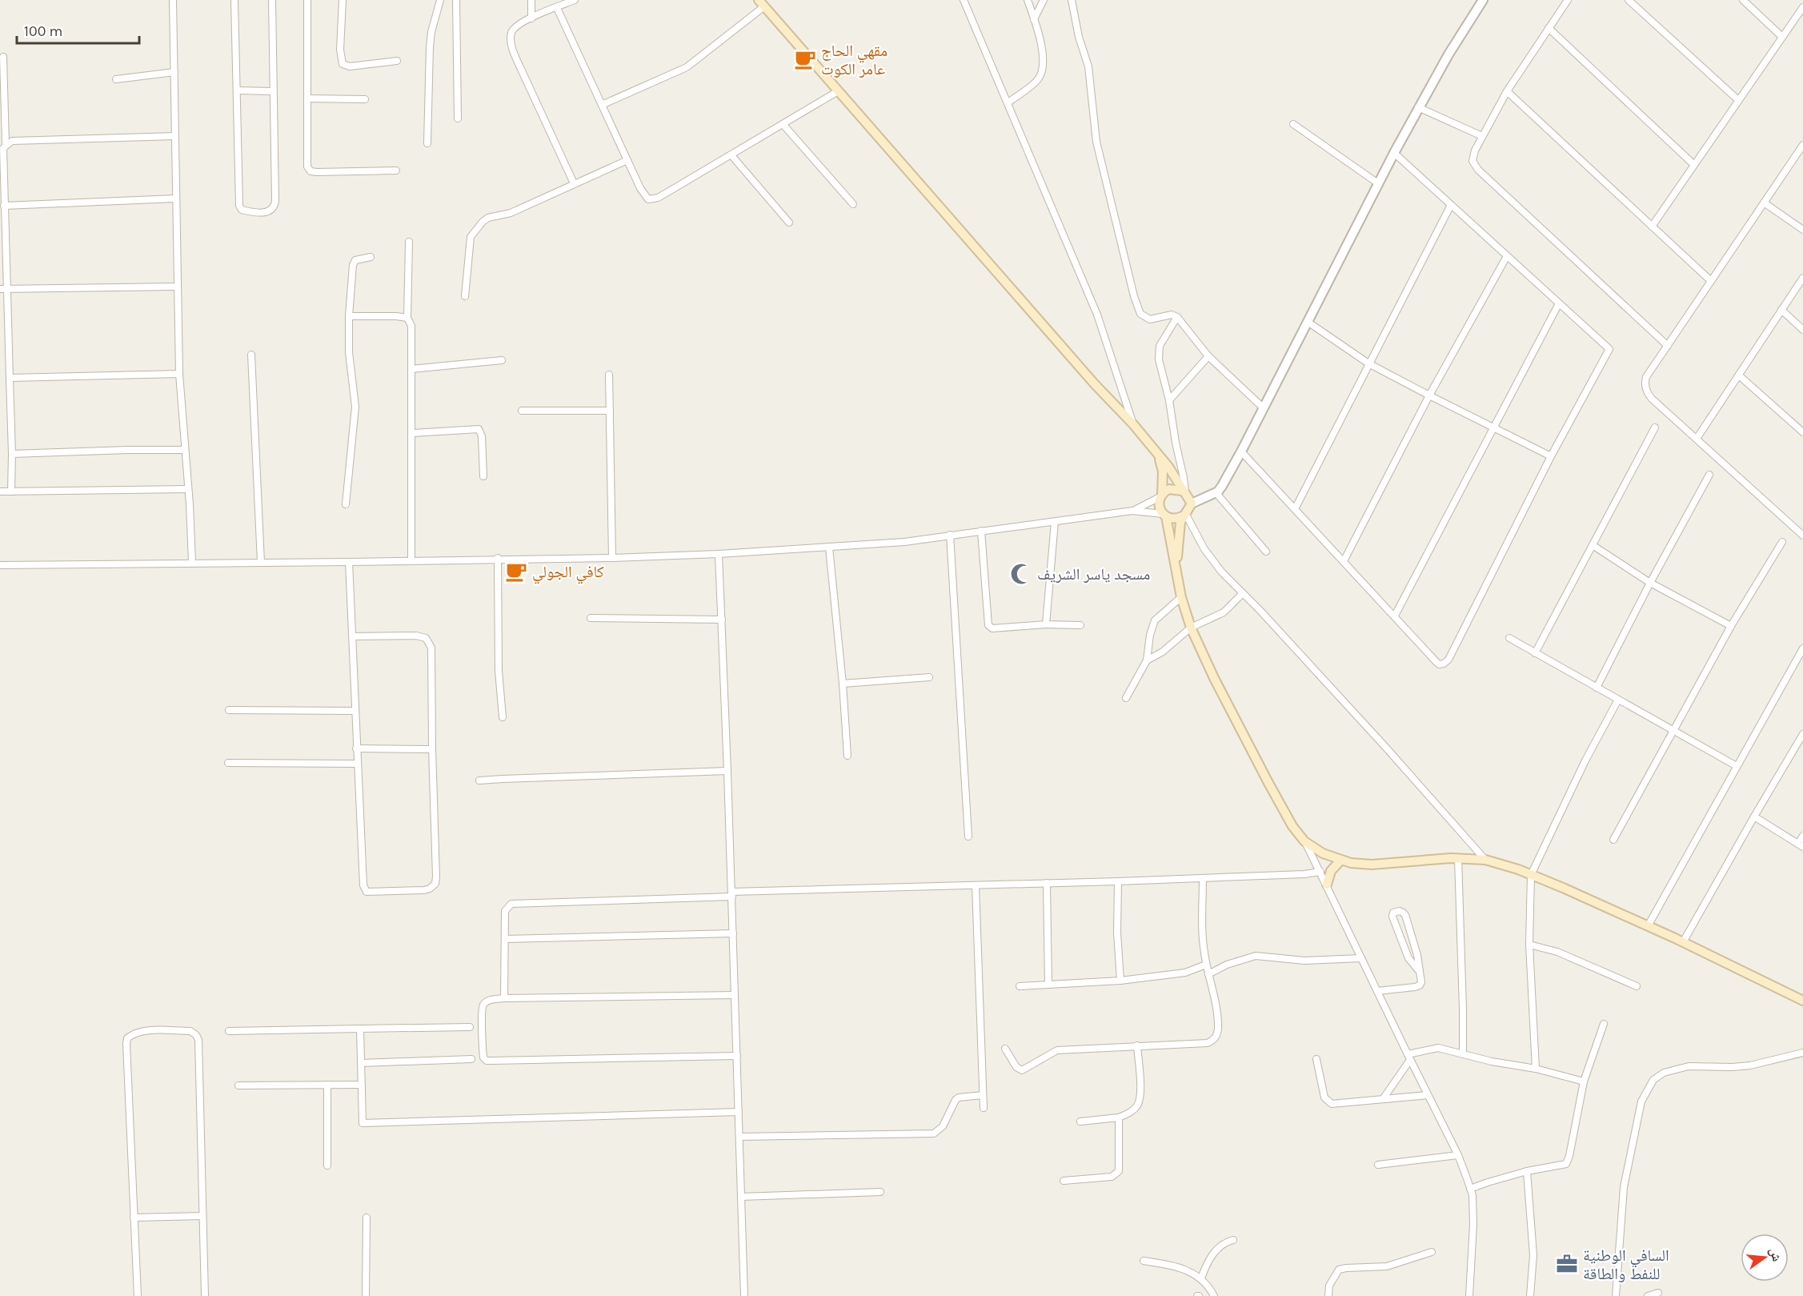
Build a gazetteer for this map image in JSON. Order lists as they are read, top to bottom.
{
  "places": {
    "cafe": ["مقهي الحاج عامر الكوت", "كافي الجولي"],
    "mosque": ["مسجد ياسر الشريف"],
    "office": ["السافي الوطنية للنفط والطاقة"]
  },
  "scale_bar": "100 m",
  "north": "right"
}
